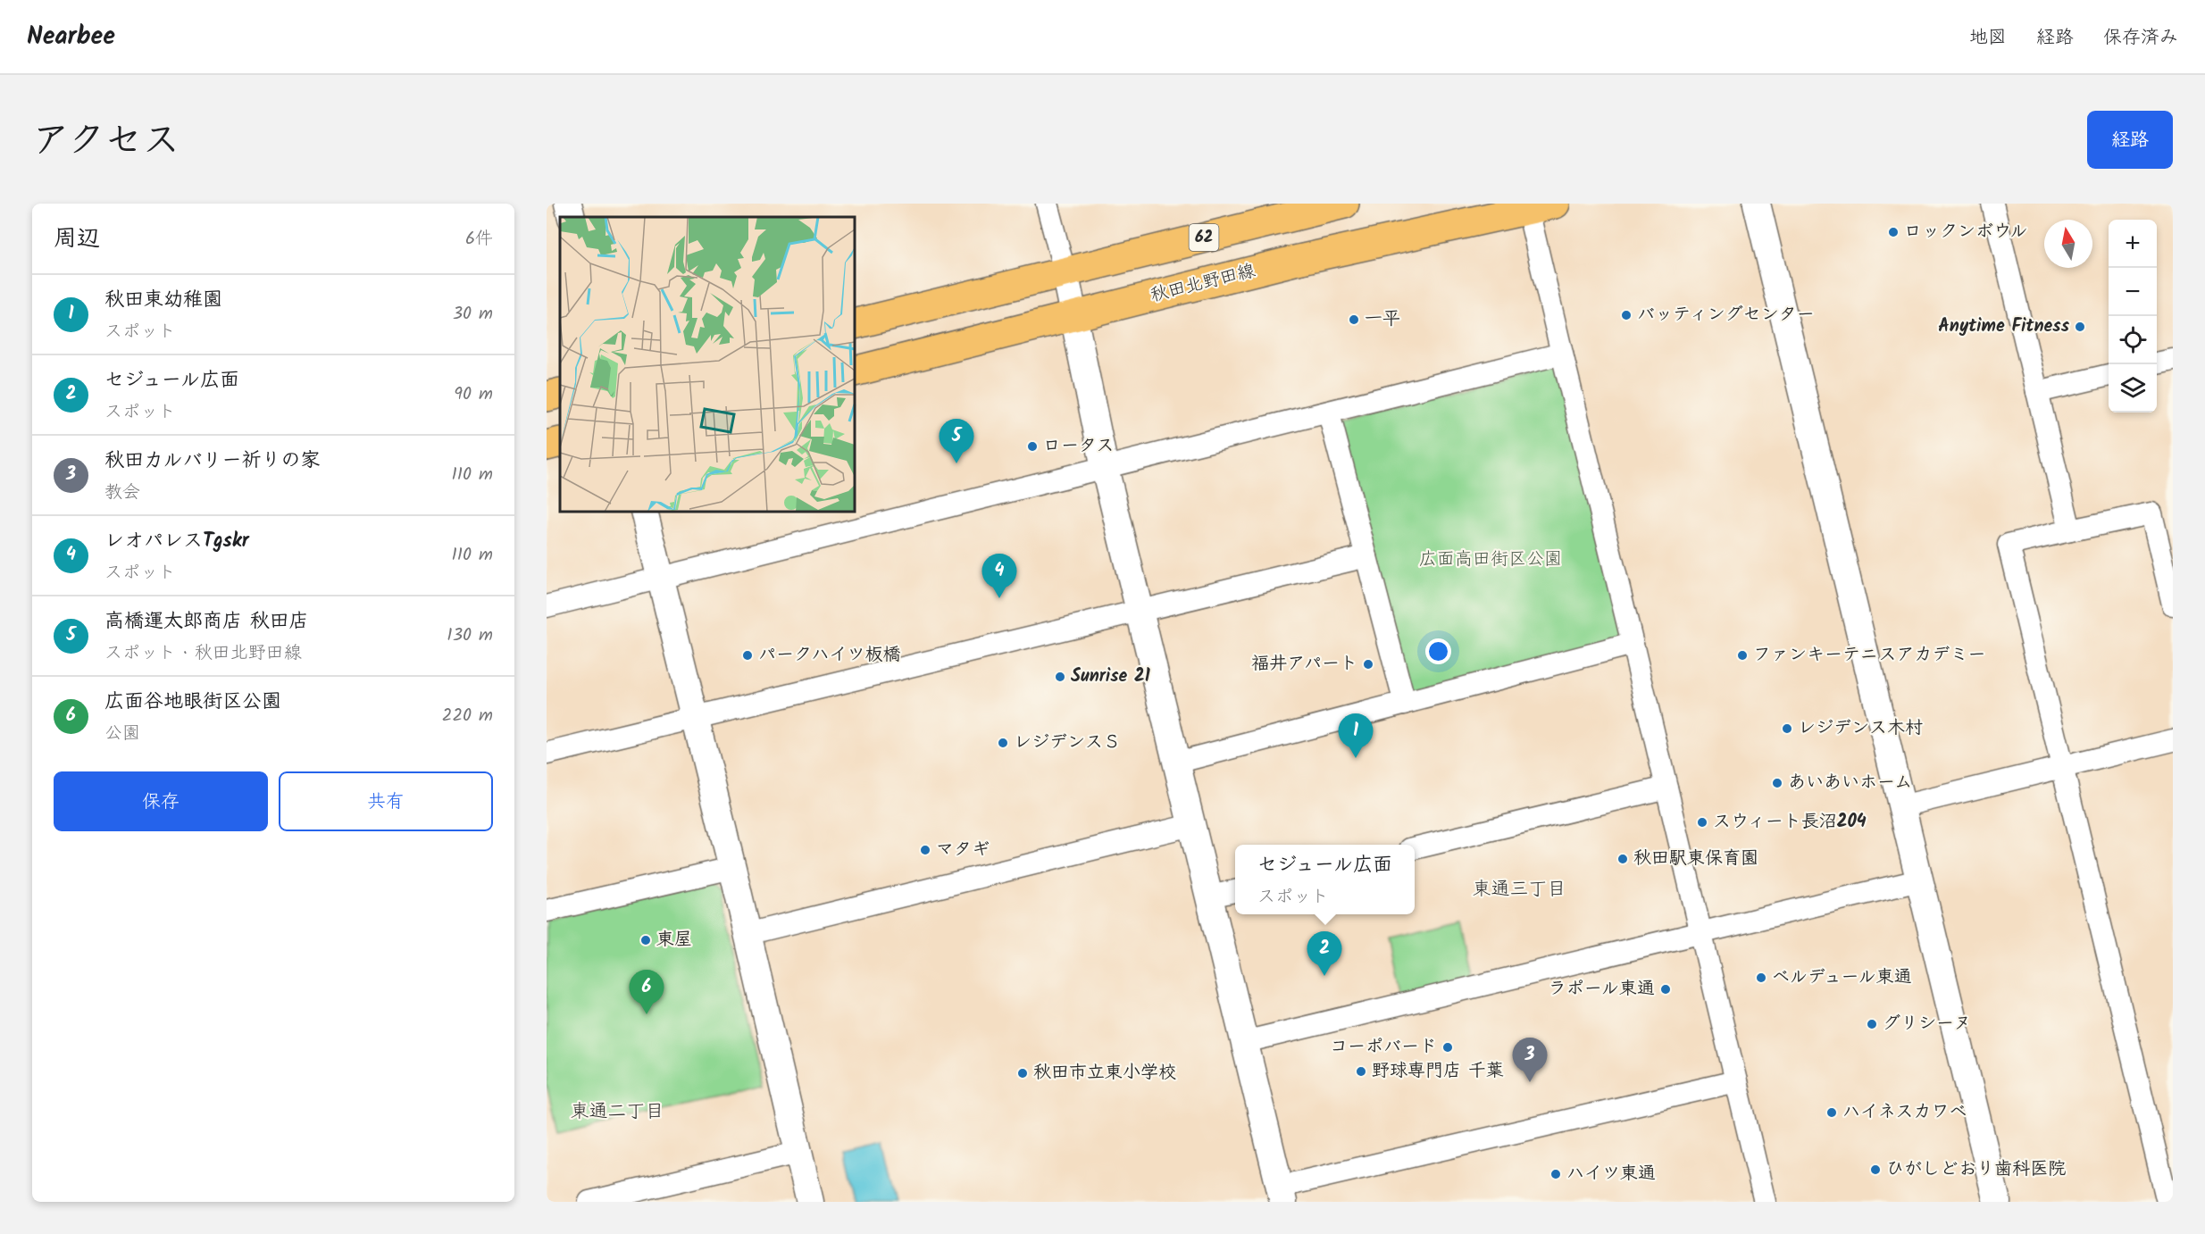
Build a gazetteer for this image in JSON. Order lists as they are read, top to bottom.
{
  "streets": {
    "main road": ["62", "秋田北野田線"]
  },
  "districts": ["東通三丁目", "東通二丁目"],
  "parks": ["広面高田街区公園"],
  "places": [
    "ロックンボウル",
    "バッティングセンター",
    "一平",
    "Anytime Fitness",
    "ロータス",
    "パークハイツ板橋",
    "ファンキーテニスアカデミー",
    "福井アパート",
    "Sunrise 21",
    "レジデンス木村",
    "レジデンスＳ",
    "あいあいホーム",
    "スウィート長沼204",
    "マタギ",
    "秋田駅東保育園",
    "東屋",
    "ベルデュール東通",
    "ラポール東通",
    "グリシーヌ",
    "コーポバード",
    "野球専門店 千葉",
    "秋田市立東小学校",
    "ハイネスカワベ",
    "ひがしどおり歯科医院",
    "ハイツ東通"
  ],
  "north": "top",
  "page": {
    "header": "Nearbee",
    "nav": ["地図", "経路", "保存済み"],
    "title": "アクセス",
    "buttons": [
      "経路",
      ["保存", "共有"]
    ],
    "heading": ["周辺", "6件"],
    "map_buttons": ["+", "−"],
    "list": [
      {
        "mark": "1",
        "name": "秋田東幼稚園",
        "note": "スポット",
        "value": "30 m"
      },
      {
        "mark": "2",
        "name": "セジュール広面",
        "note": "スポット",
        "value": "90 m"
      },
      {
        "mark": "3",
        "name": "秋田カルバリー祈りの家",
        "note": "教会",
        "value": "110 m"
      },
      {
        "mark": "4",
        "name": "レオパレスTgskr",
        "note": "スポット",
        "value": "110 m"
      },
      {
        "mark": "5",
        "name": "高橋運太郎商店 秋田店",
        "note": "スポット · 秋田北野田線",
        "value": "130 m"
      },
      {
        "mark": "6",
        "name": "広面谷地眼街区公園",
        "note": "公園",
        "value": "220 m"
      }
    ],
    "pins": [
      "5",
      "4",
      "1",
      "2",
      "6",
      "3"
    ],
    "popup": ["セジュール広面", "スポット"]
  }
}
